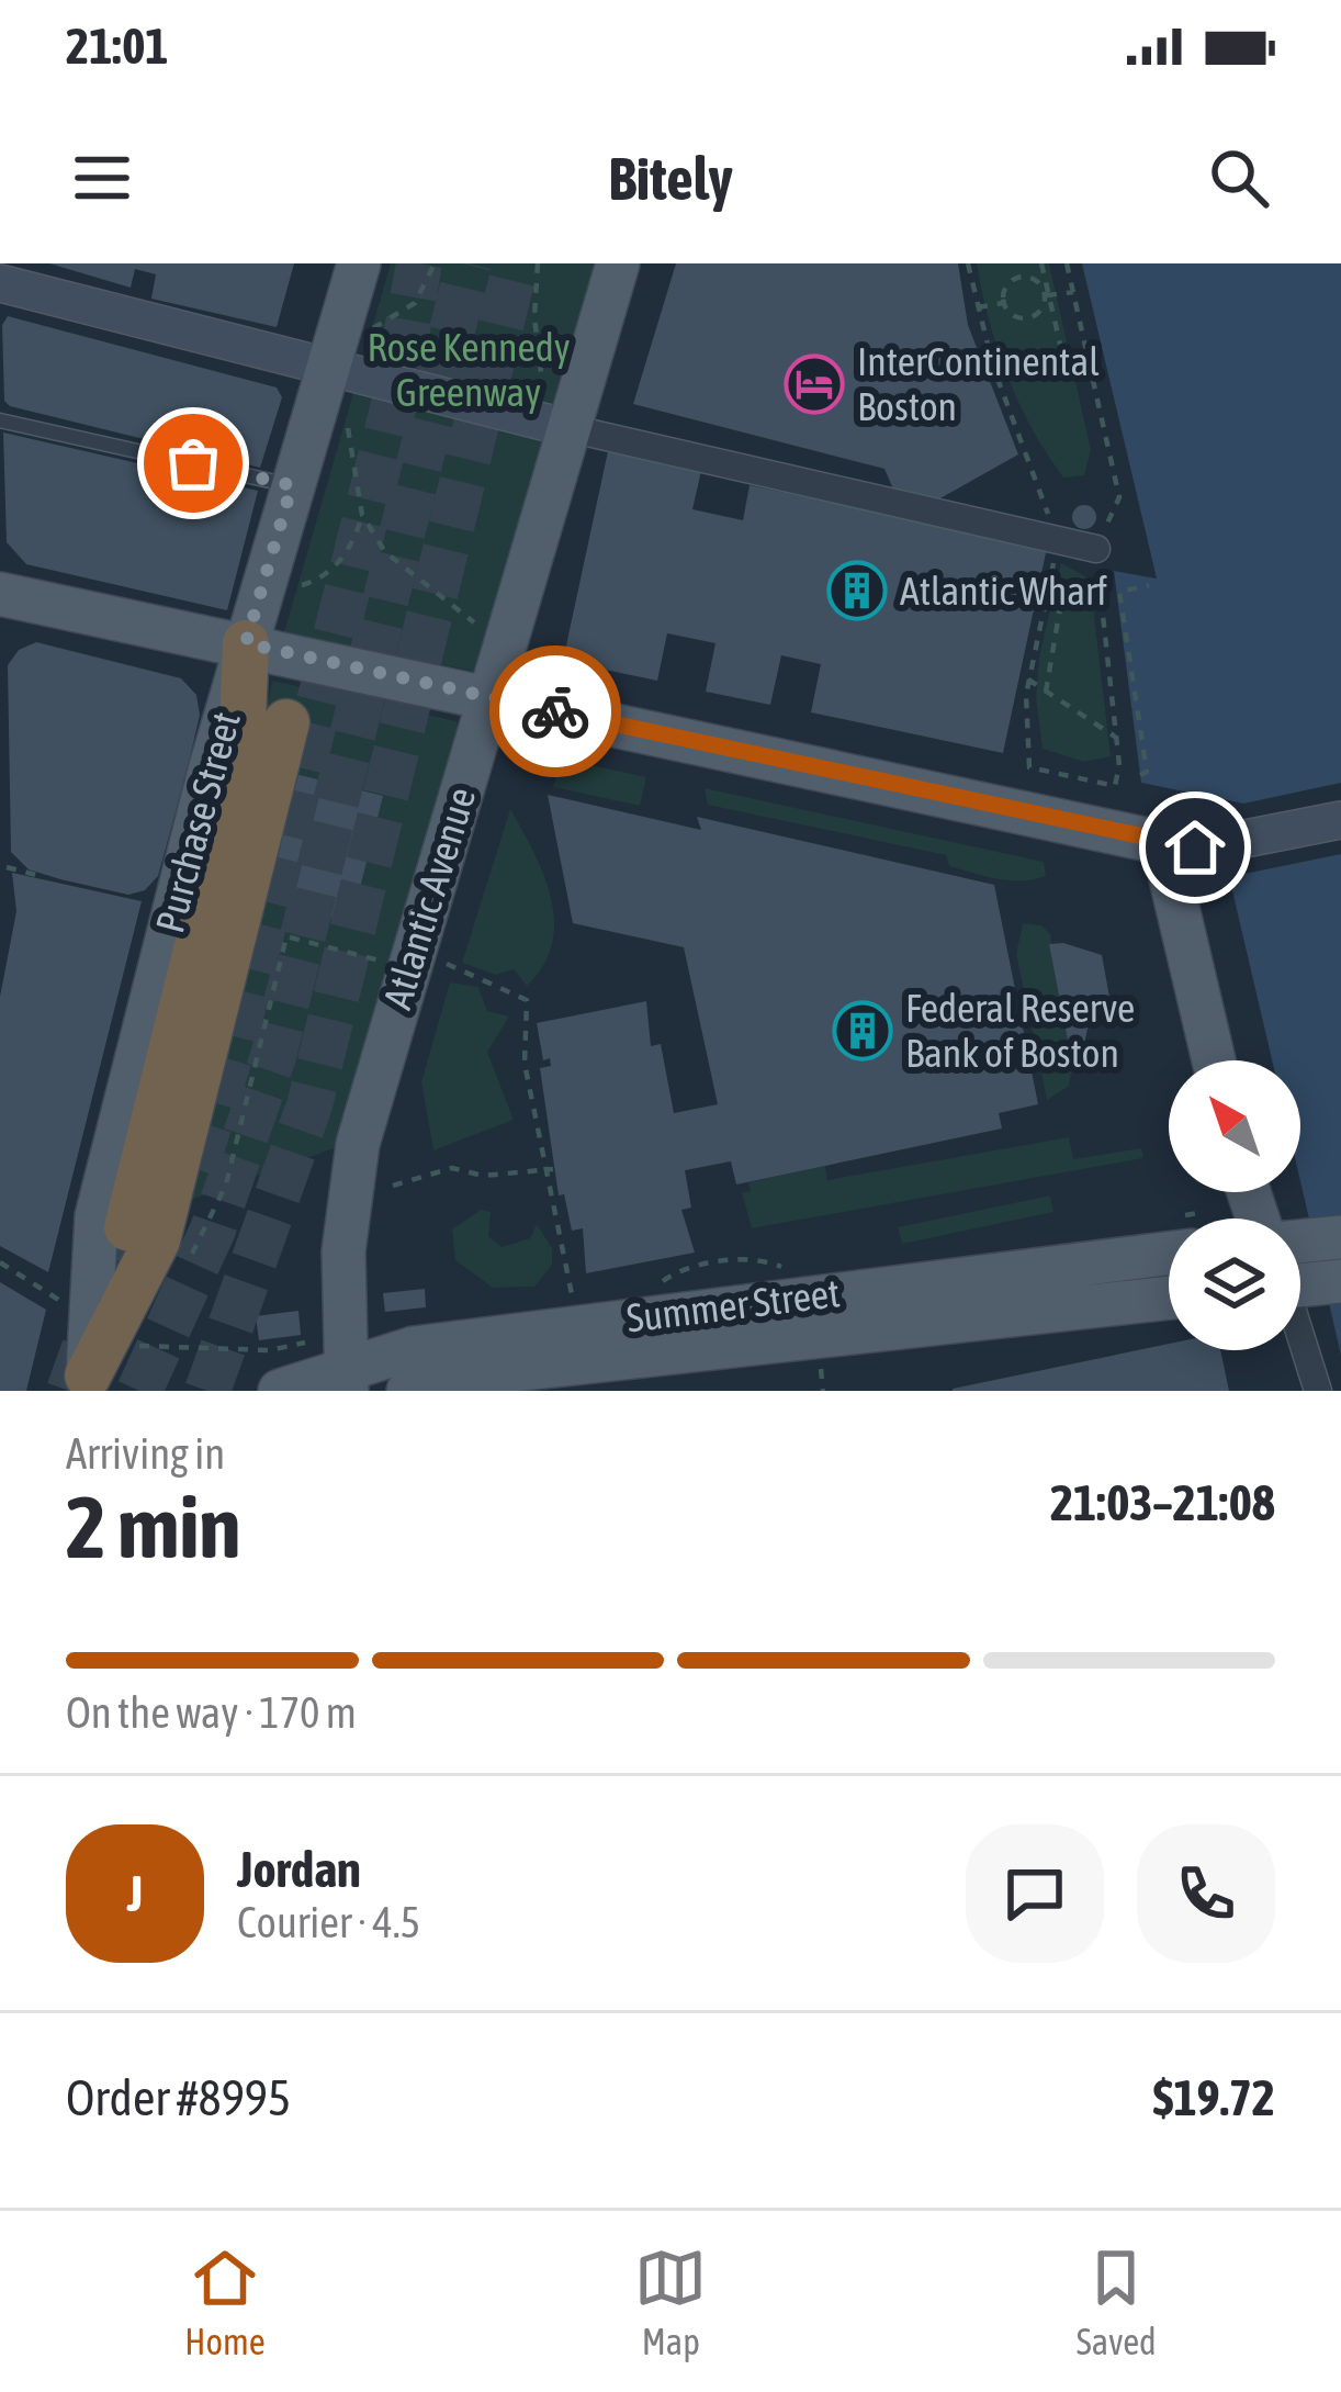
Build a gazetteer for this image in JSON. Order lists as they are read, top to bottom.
{
  "streets": {
    "main road": ["Purchase Street", "Atlantic Avenue", "Summer Street"]
  },
  "crossings": [
    ["Atlantic Avenue", "Summer Street"]
  ],
  "parks": ["Rose Kennedy Greenway"],
  "places": {
    "hotel": ["InterContinental Boston"],
    "building": ["Atlantic Wharf", "Federal Reserve Bank of Boston"]
  },
  "north": "top left",
  "page": {
    "status": "21:01",
    "header": "Bitely",
    "heading": ["2 min", "Arriving in", "21:03–21:08"],
    "panel": [
      "Jordan",
      "Courier · 4.5",
      "Order #8995",
      "$19.72"
    ],
    "bar": "On the way · 170 m",
    "round": "J",
    "tabs": ["Home", "Map", "Saved"]
  }
}
